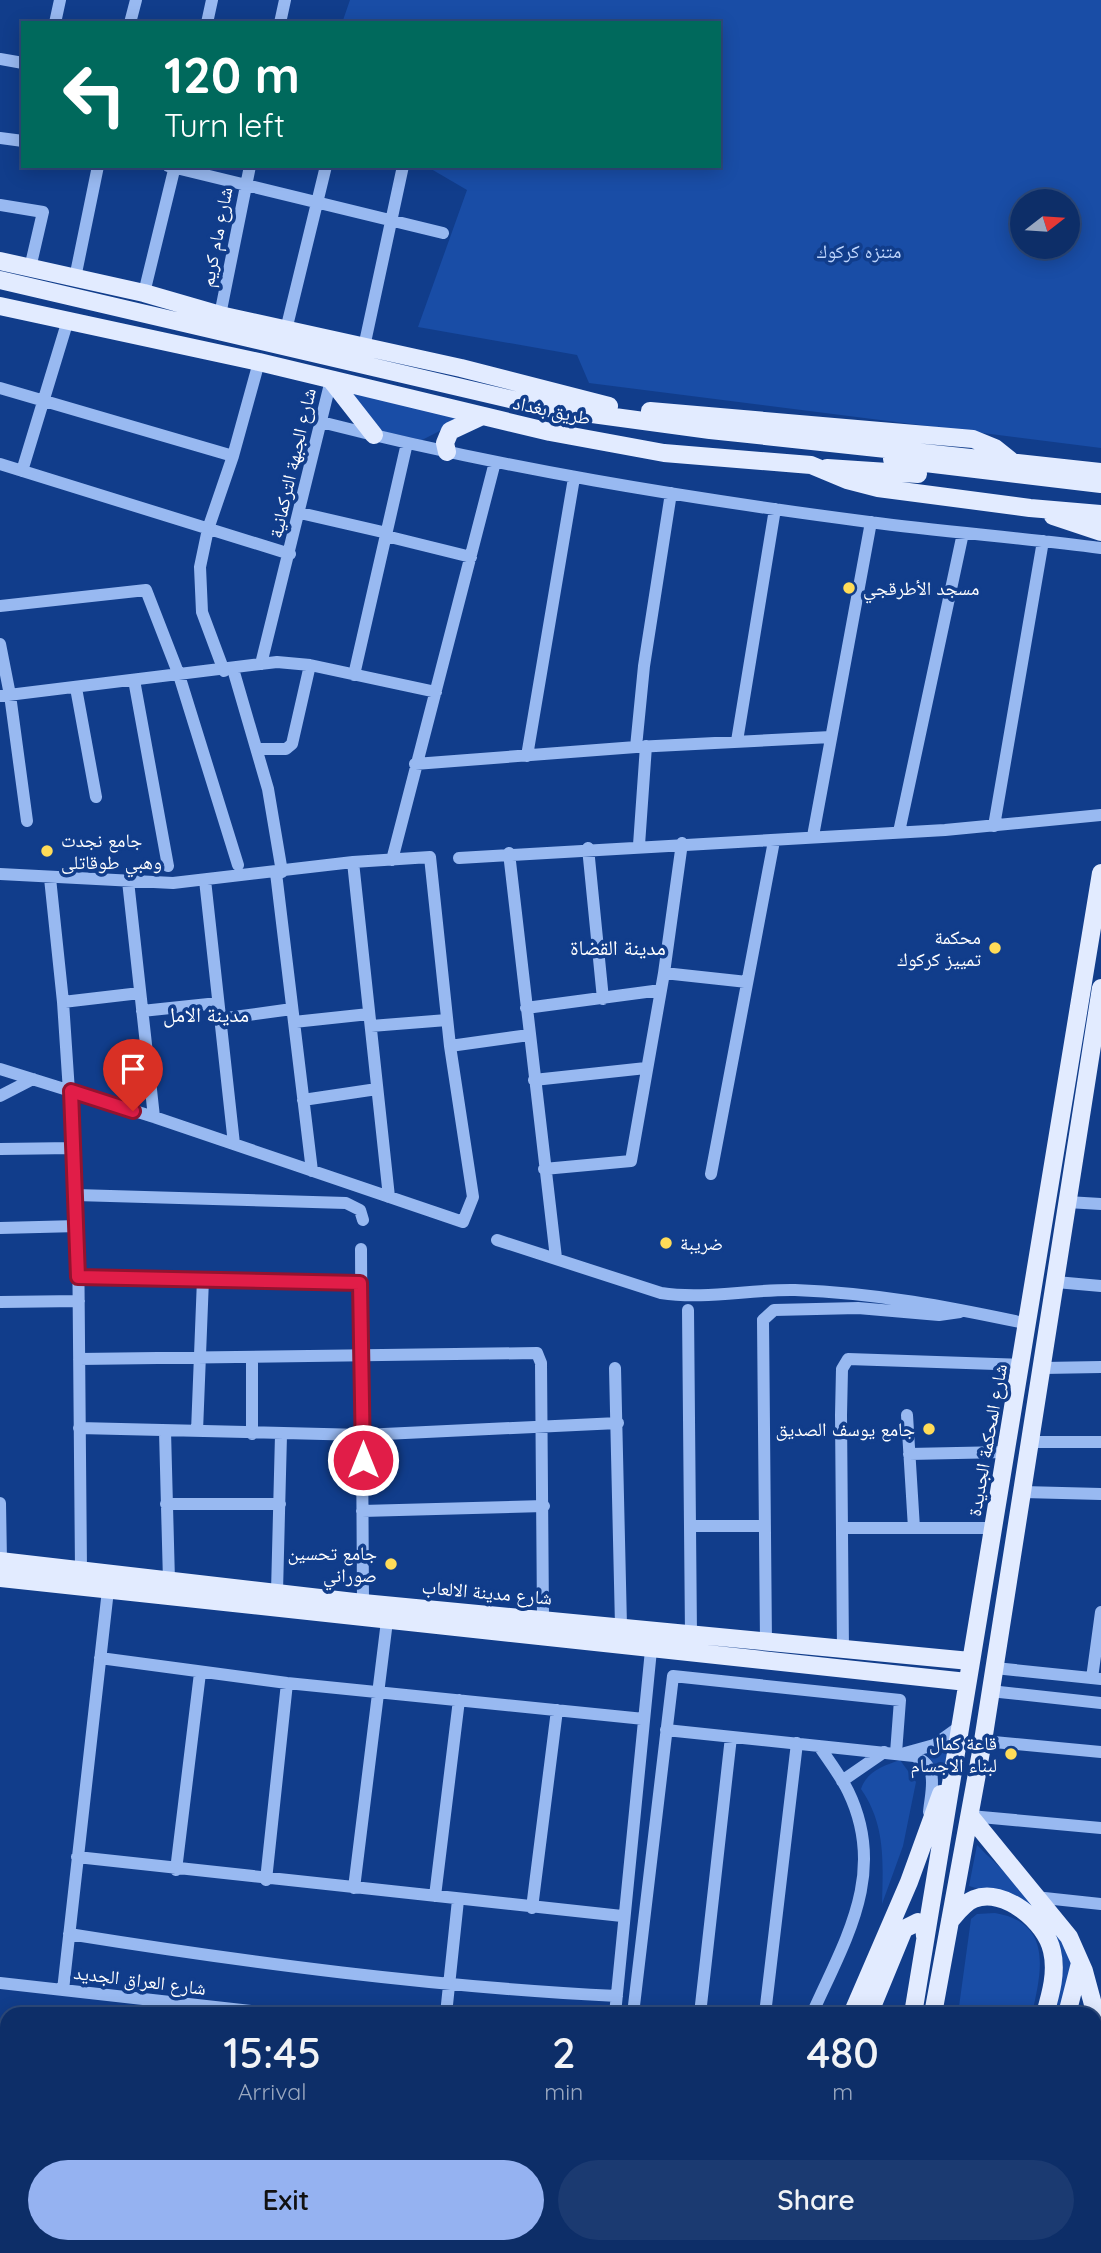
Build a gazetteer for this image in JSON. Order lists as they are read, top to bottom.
{
  "streets": {
    "main road": ["طريق بغداد", "شارع المحكمة الجديدة", "شارع مدينة الالعاب"],
    "street": ["شارع مام كريم", "شارع الجبهة التركمانية", "شارع العراق الجديد"]
  },
  "crossings": [
    ["طريق بغداد", "شارع الجبهة التركمانية"],
    ["شارع المحكمة الجديدة", "شارع مدينة الالعاب"]
  ],
  "districts": ["مدينة القضاة", "مدينة الامل"],
  "parks": ["متنزه كركوك"],
  "places": [
    "مسجد الأطرقجي",
    "جامع نجدت وهبي طوقاتلى",
    "محكمة تمييز كركوك",
    "ضريبة",
    "جامع يوسف الصديق",
    "جامع تحسين صوراني",
    "قاعة كمال لبناء الاجسام"
  ],
  "north": "right",
  "page": {
    "turn": ["120 m", "Turn left"],
    "eta": [
      "15:45",
      "Arrival",
      "2",
      "min",
      "480",
      "m"
    ],
    "buttons": ["Exit", "Share"]
  }
}
